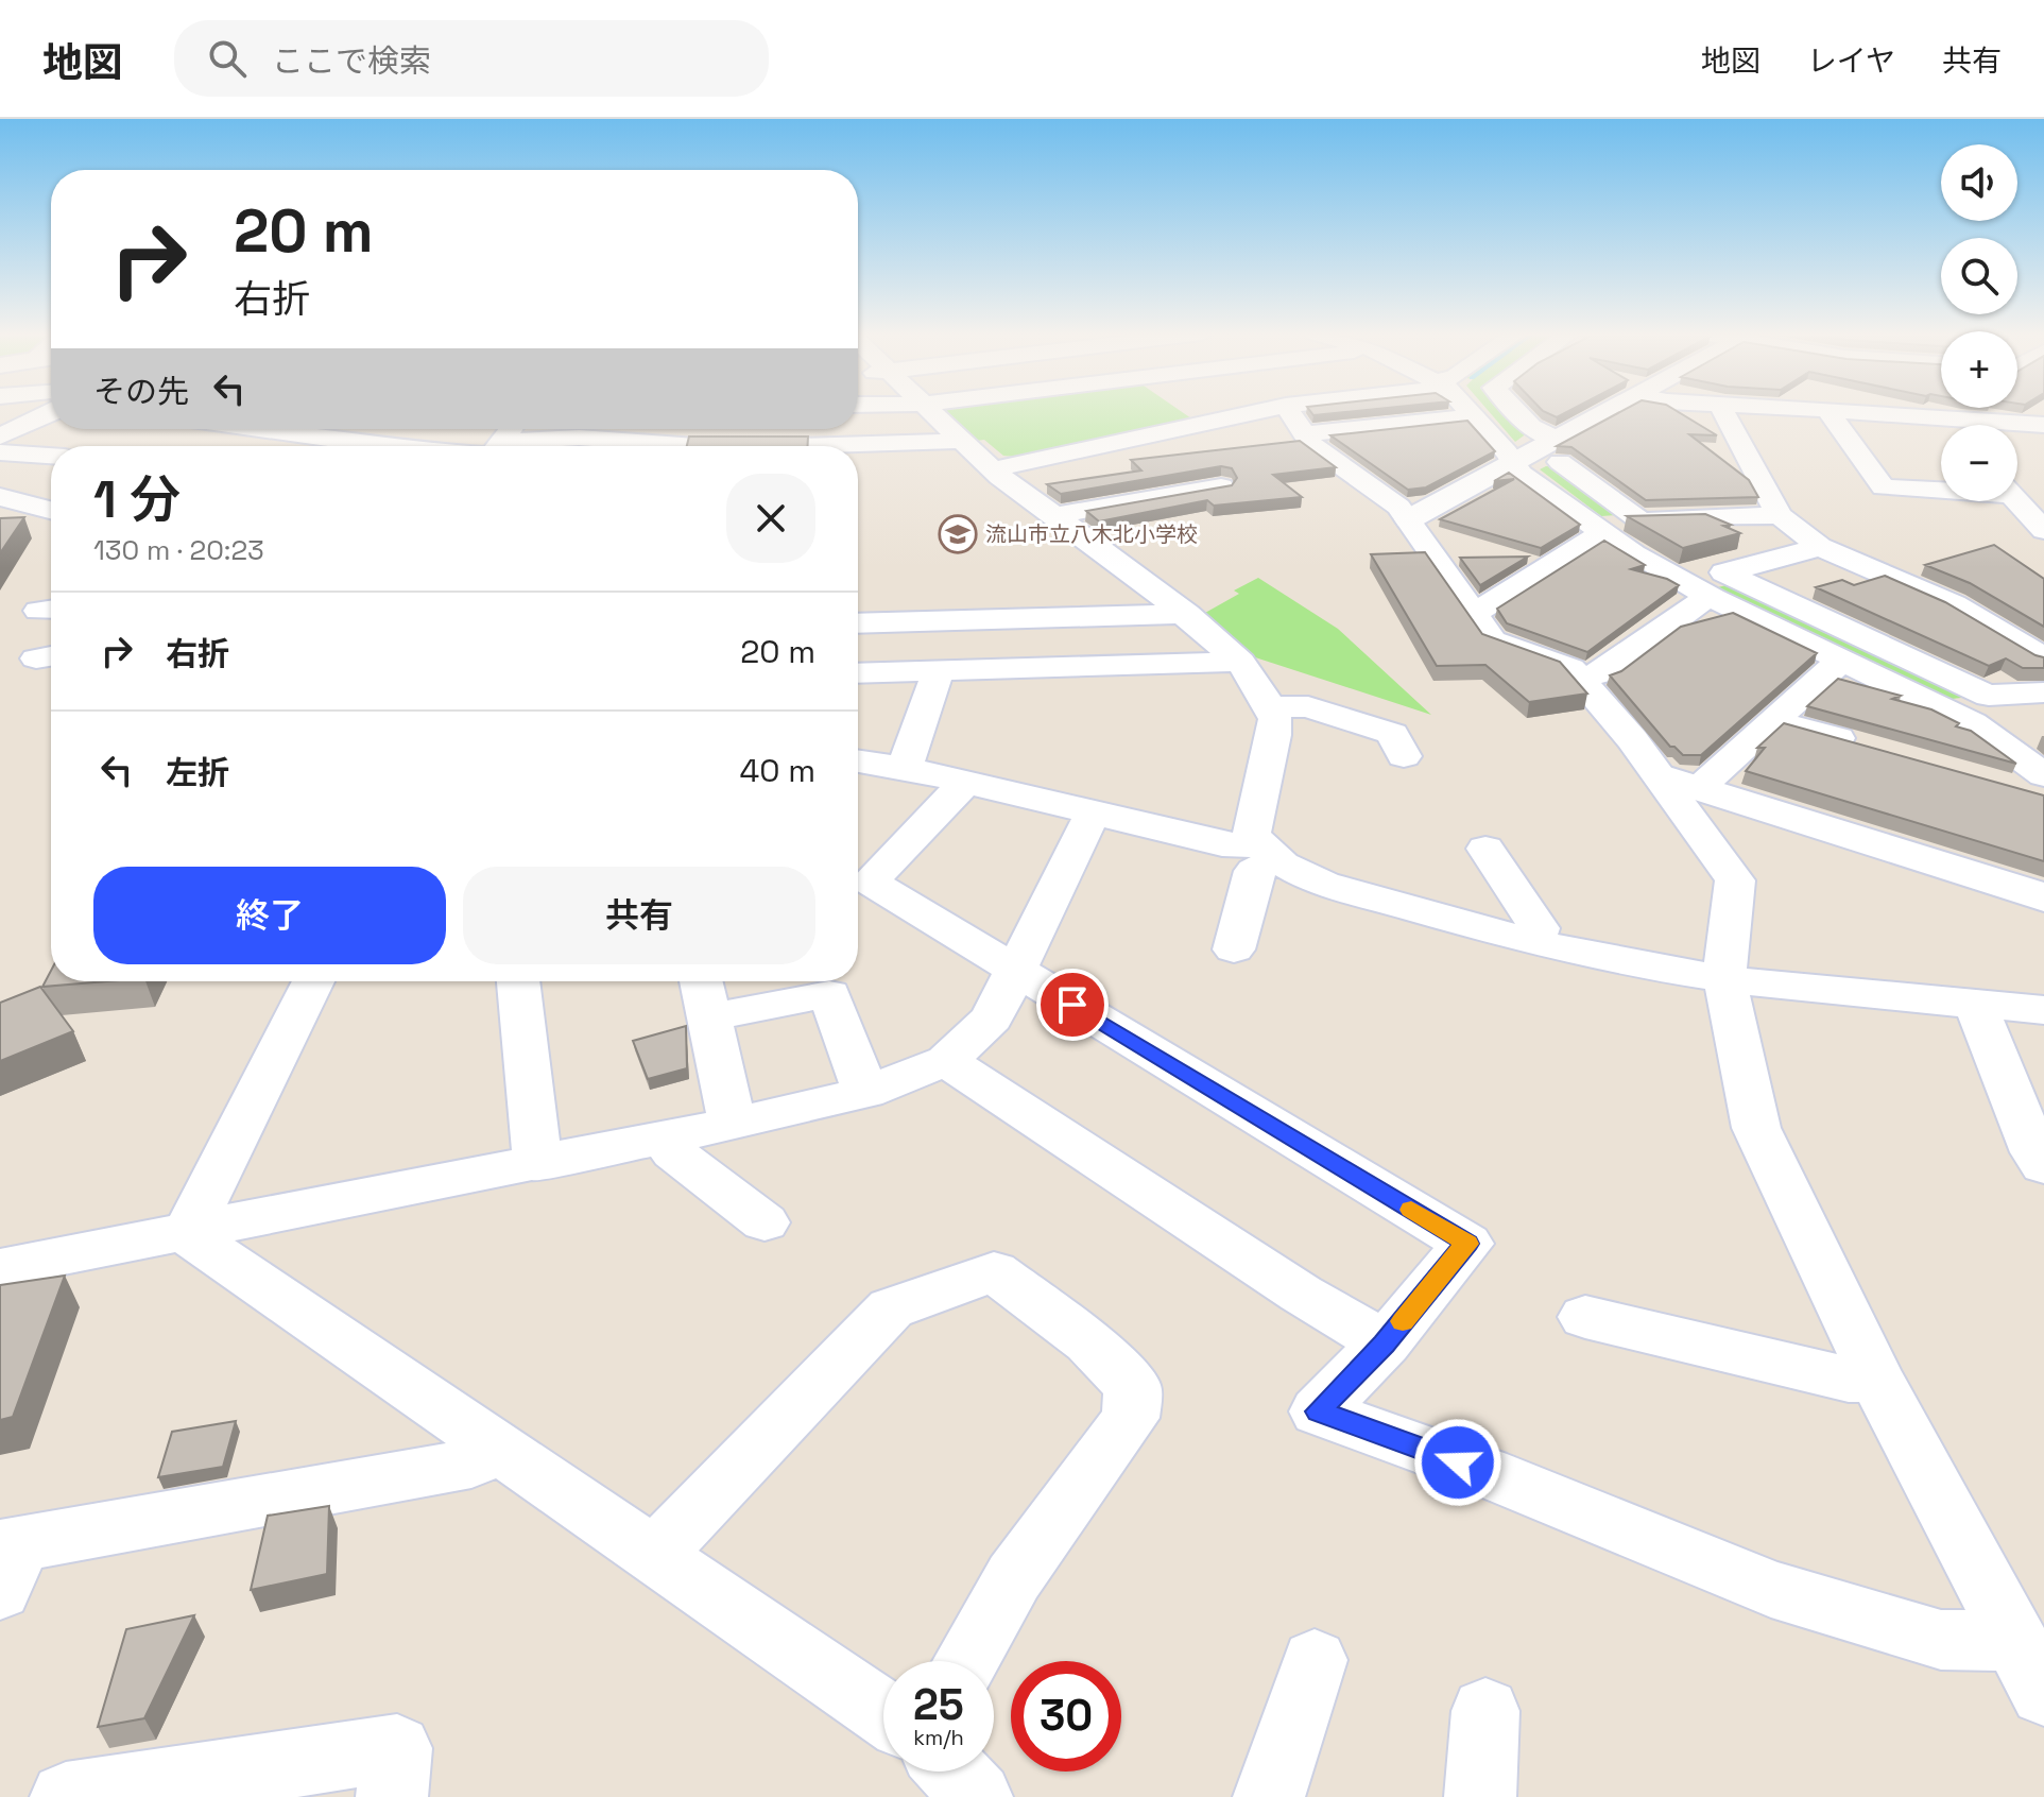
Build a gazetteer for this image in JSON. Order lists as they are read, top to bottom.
{
  "places": {
    "school or university": ["流山市立八木北小学校"]
  },
  "page": {
    "header": "地図",
    "search": "ここで検索",
    "nav": ["地図", "レイヤ", "共有"],
    "map_buttons": ["+", "−"],
    "turn": ["20 m", "右折"],
    "then": "その先",
    "heading": ["1 分", "130 m · 20:23"],
    "list": [
      {
        "name": "右折",
        "value": "20 m"
      },
      {
        "name": "左折",
        "value": "40 m"
      }
    ],
    "buttons": ["終了", "共有"],
    "speed": "25 km/h",
    "limit": "30"
  }
}
